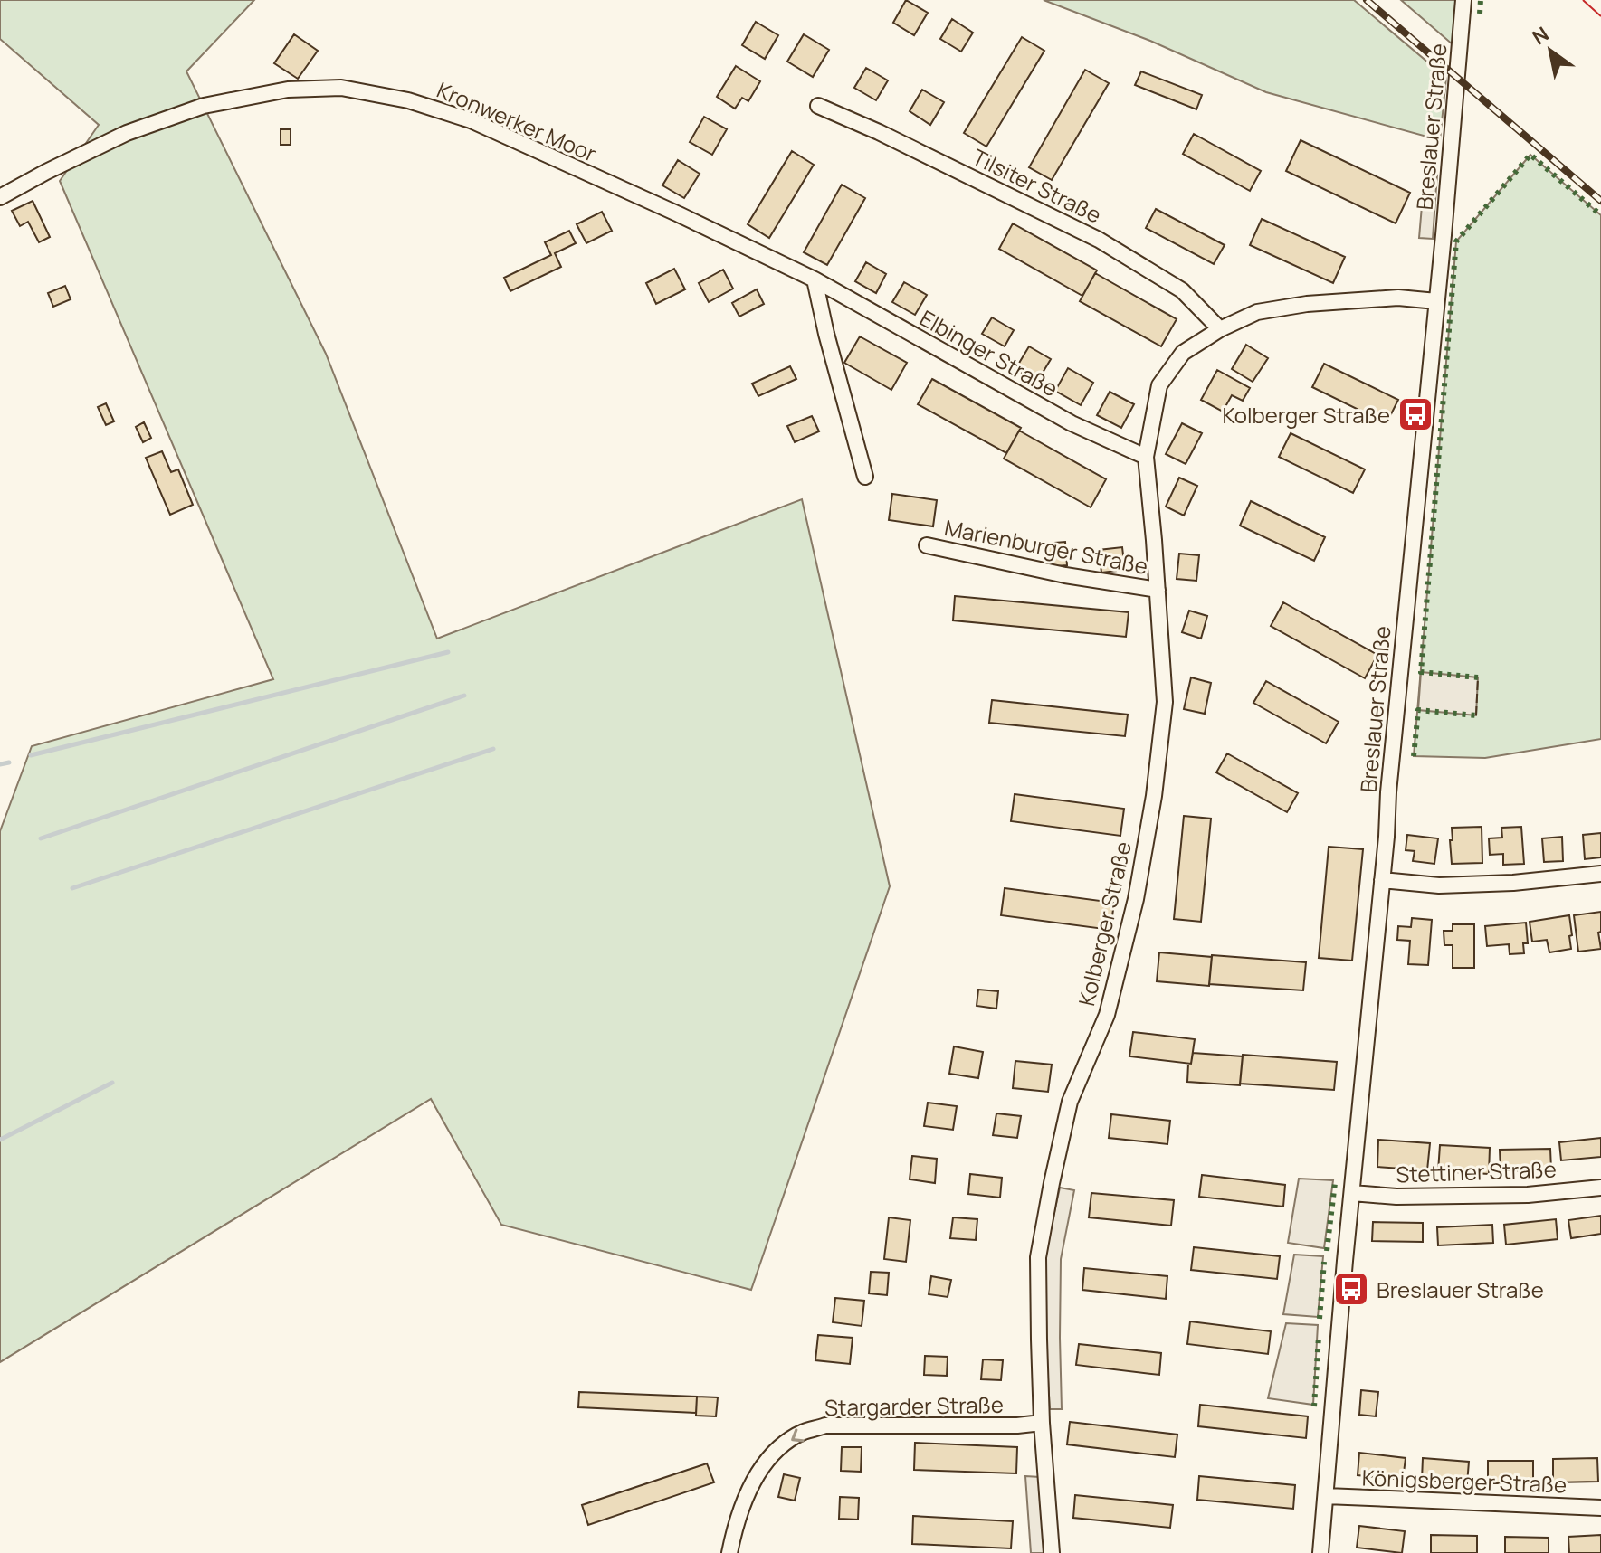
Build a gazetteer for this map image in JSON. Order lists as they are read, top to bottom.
{
  "streets": {
    "street": [
      "Kronwerker Moor",
      "Breslauer Straße",
      "Tilsiter Straße",
      "Elbinger Straße",
      "Marienburger Straße",
      "Kolberger Straße",
      "Stettiner Straße",
      "Stargarder Straße",
      "Königsberger Straße"
    ]
  },
  "crossings": [
    ["Kronwerker Moor", "Elbinger Straße"],
    ["Breslauer Straße", "Kolberger Straße"],
    ["Breslauer Straße", "Stettiner Straße"],
    ["Breslauer Straße", "Königsberger Straße"],
    ["Tilsiter Straße", "Kolberger Straße"],
    ["Elbinger Straße", "Kolberger Straße"],
    ["Marienburger Straße", "Kolberger Straße"],
    ["Kolberger Straße", "Stargarder Straße"]
  ],
  "one_way": ["Stargarder Straße"],
  "places": {
    "bus stop": ["Kolberger Straße", "Breslauer Straße"]
  },
  "north": "top left"
}
